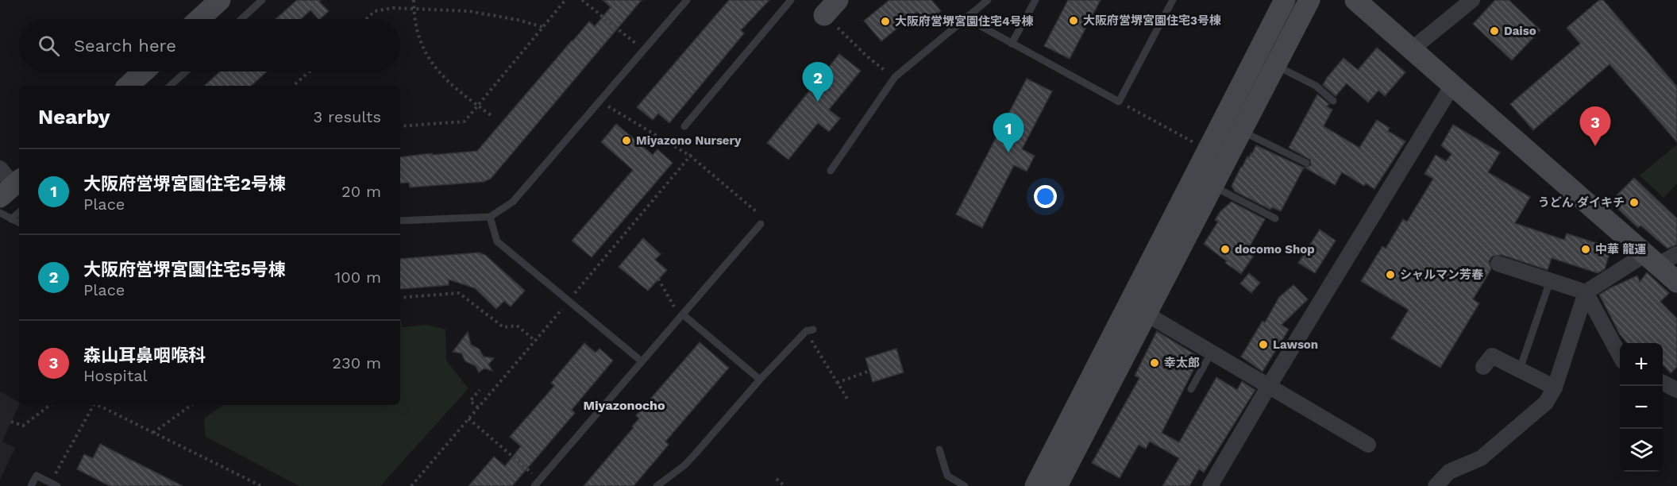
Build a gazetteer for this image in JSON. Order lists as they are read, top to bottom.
{
  "districts": ["Miyazonocho"],
  "places": [
    "大阪府営堺宮園住宅3号棟",
    "大阪府営堺宮園住宅4号棟",
    "Daiso",
    "Miyazono Nursery",
    "うどん ダイキチ",
    "docomo Shop",
    "中華 龍運",
    "シャルマン芳春",
    "Lawson",
    "幸太郎"
  ],
  "page": {
    "search": "Search here",
    "pins": ["2", "3", "1"],
    "heading": ["Nearby", "3 results"],
    "list": [
      {
        "mark": "1",
        "name": "大阪府営堺宮園住宅2号棟",
        "note": "Place",
        "value": "20 m"
      },
      {
        "mark": "2",
        "name": "大阪府営堺宮園住宅5号棟",
        "note": "Place",
        "value": "100 m"
      },
      {
        "mark": "3",
        "name": "森山耳鼻咽喉科",
        "note": "Hospital",
        "value": "230 m"
      }
    ],
    "map_buttons": ["+", "−"]
  }
}
